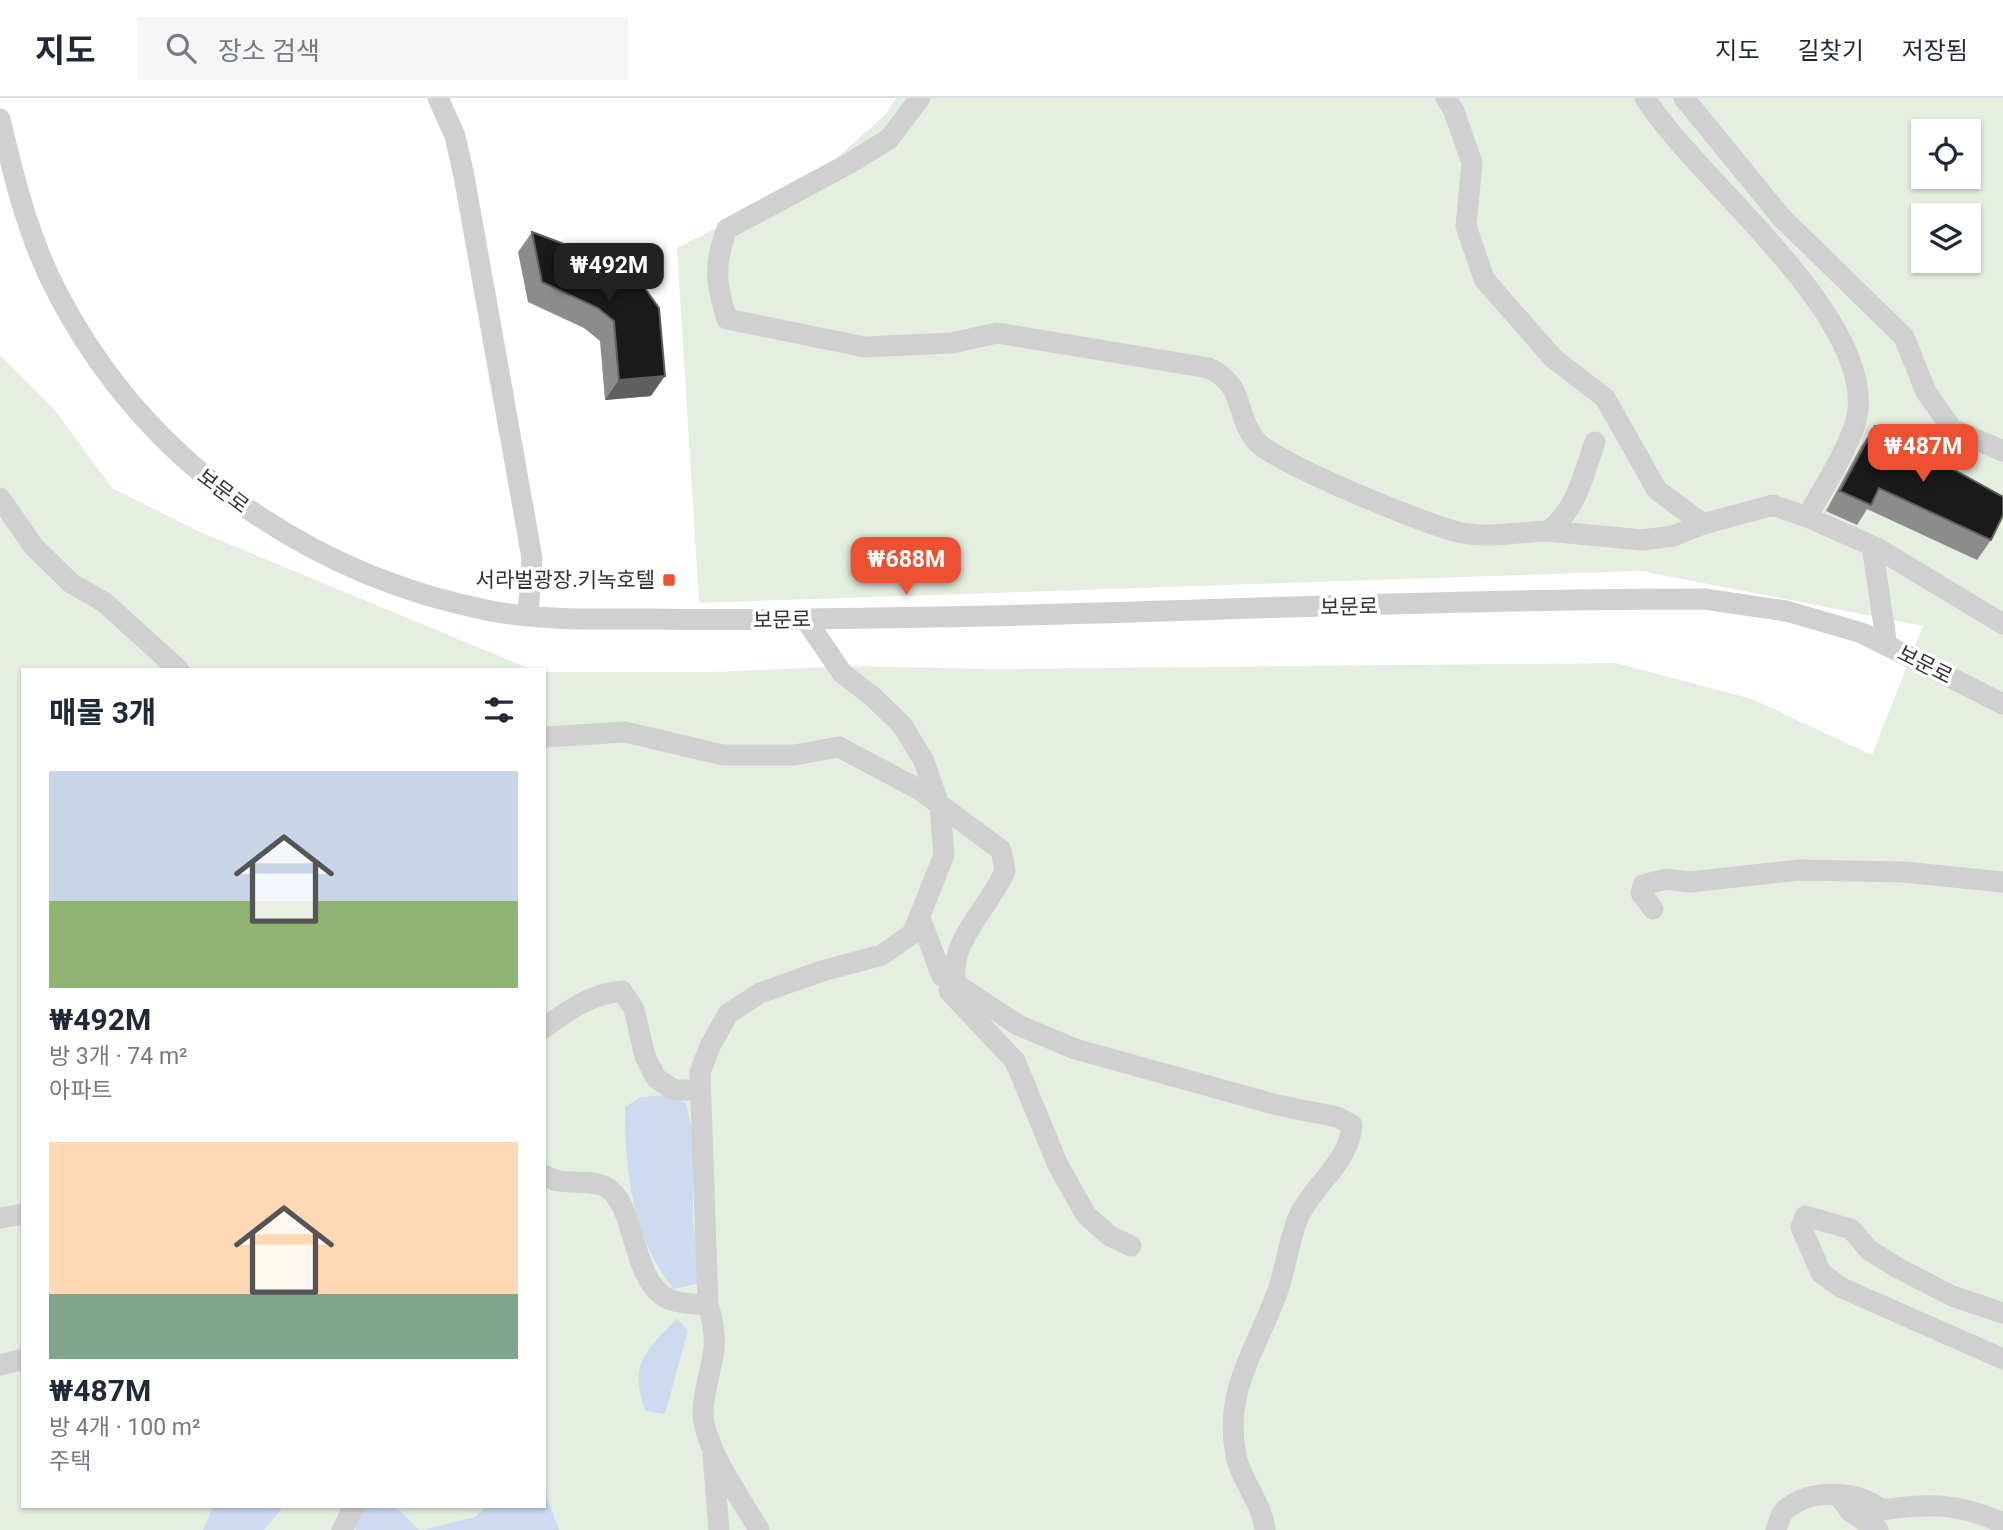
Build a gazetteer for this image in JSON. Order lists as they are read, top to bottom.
{
  "streets": {
    "street": ["보문로"]
  },
  "places": {
    "transit": ["서라벌광장.키녹호텔"]
  },
  "page": {
    "header": "지도",
    "search": "장소 검색",
    "nav": ["지도", "길찾기", "저장됨"],
    "price": ["₩492M", "₩487M", "₩688M"],
    "heading": "매물 3개",
    "list": [
      {
        "name": "₩492M",
        "note": "방 3개 · 74 m² · 아파트"
      },
      {
        "name": "₩487M",
        "note": "방 4개 · 100 m² · 주택"
      }
    ]
  }
}
